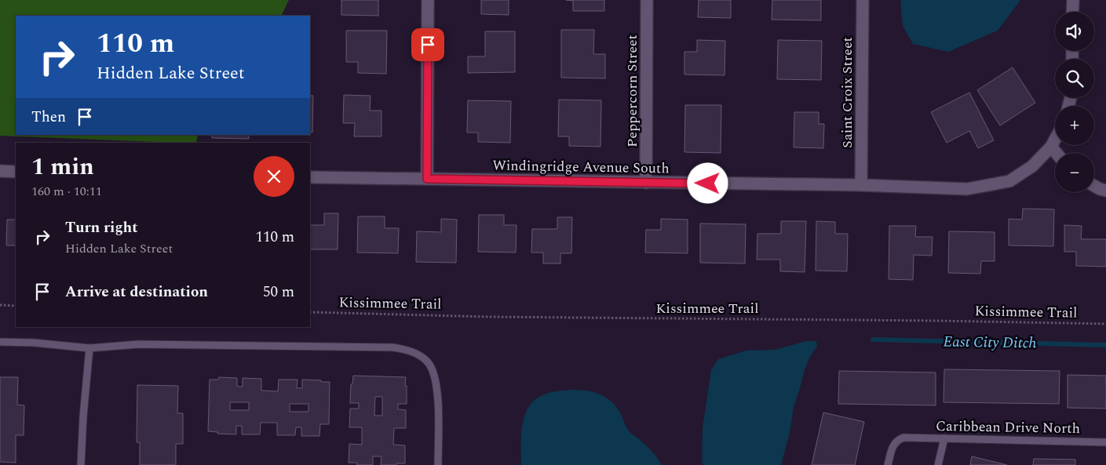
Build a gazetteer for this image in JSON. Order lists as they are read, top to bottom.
{
  "streets": {
    "street": ["Peppercorn Street", "Saint Croix Street", "Windingridge Avenue South"],
    "lane": ["Caribbean Drive North"],
    "path": ["Kissimmee Trail"]
  },
  "crossings": [
    ["Peppercorn Street", "Windingridge Avenue South"],
    ["Saint Croix Street", "Windingridge Avenue South"]
  ],
  "water": ["East City Ditch"],
  "page": {
    "map_buttons": ["+", "−"],
    "turn": ["110 m", "Hidden Lake Street"],
    "then": "Then",
    "heading": ["1 min", "160 m · 10:11"],
    "list": [
      {
        "name": "Turn right",
        "note": "Hidden Lake Street",
        "value": "110 m"
      },
      {
        "name": "Arrive at destination",
        "value": "50 m"
      }
    ]
  }
}
